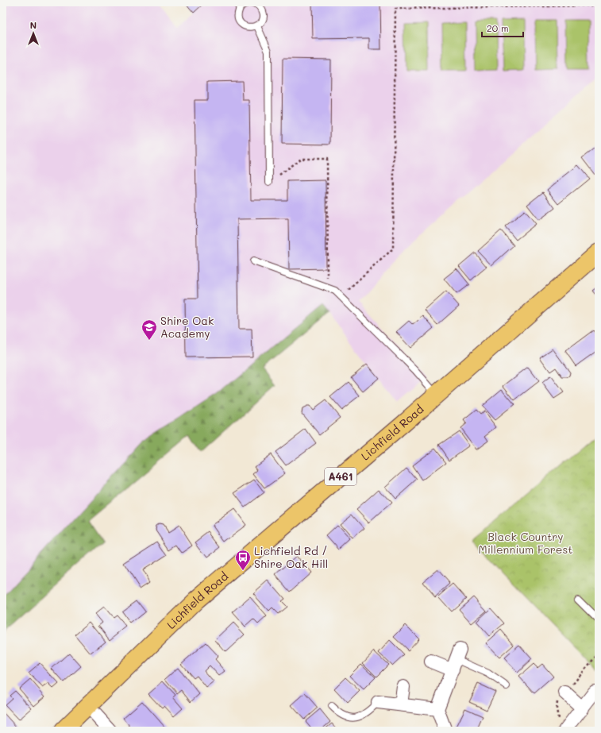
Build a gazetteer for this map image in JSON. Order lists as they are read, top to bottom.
{
  "streets": {
    "highway": ["Lichfield Road", "A461"]
  },
  "parks": ["Black Country Millennium Forest"],
  "places": {
    "school or university": ["Shire Oak Academy"],
    "bus stop": ["Lichfield Rd / Shire Oak Hill"]
  },
  "scale_bar": "20 m",
  "north": "top"
}
